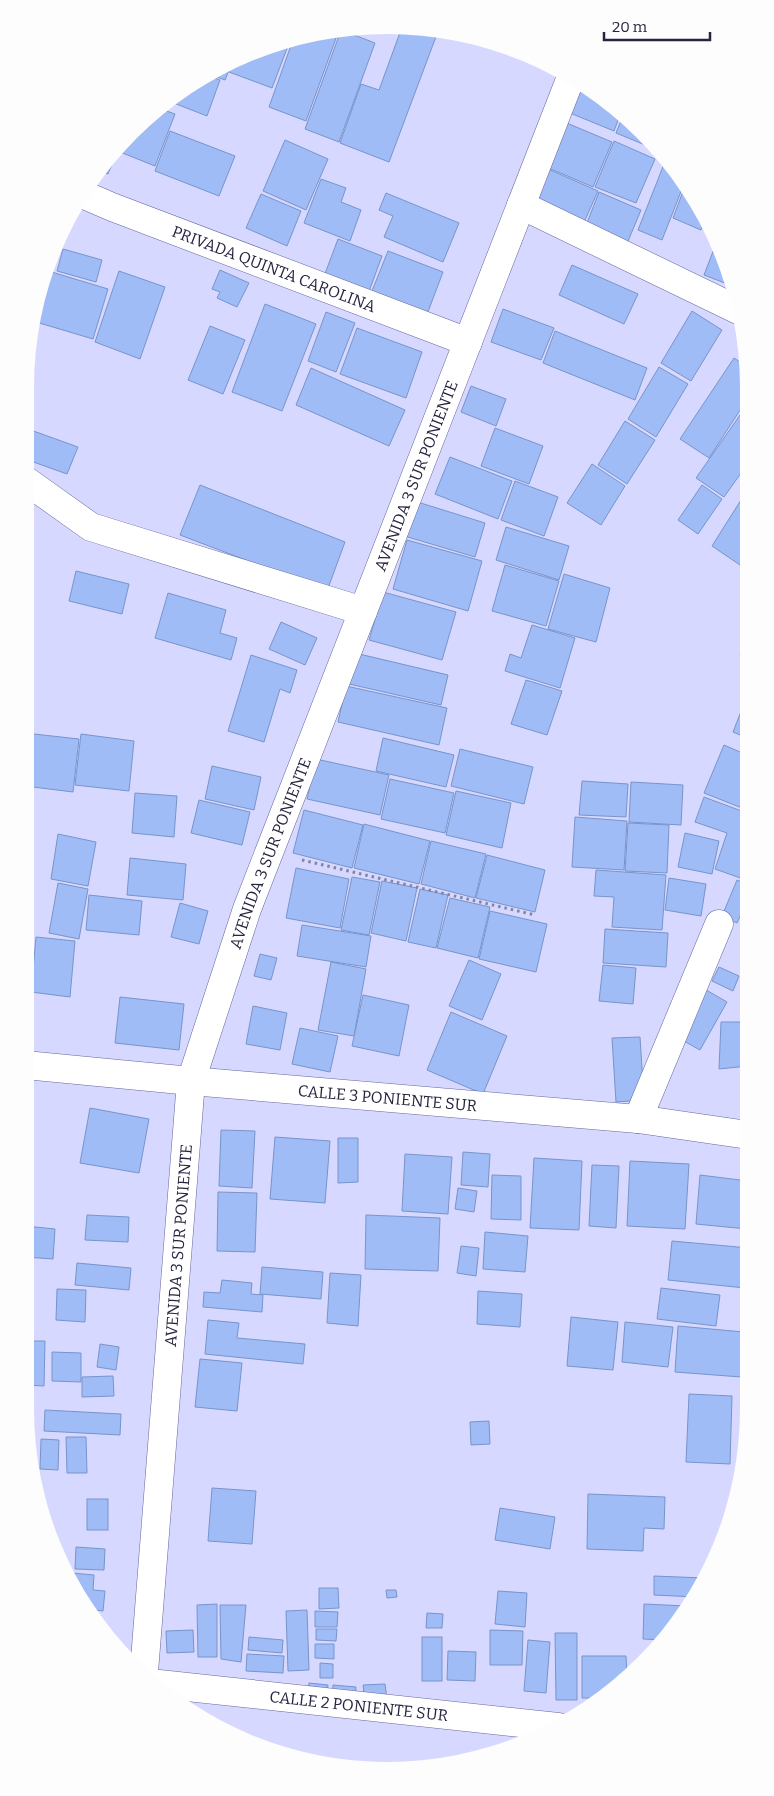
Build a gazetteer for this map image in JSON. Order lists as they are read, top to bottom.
{
  "streets": {
    "street": [
      "PRIVADA QUINTA CAROLINA",
      "AVENIDA 3 SUR PONIENTE",
      "CALLE 3 PONIENTE SUR",
      "CALLE 2 PONIENTE SUR"
    ]
  },
  "crossings": [
    ["PRIVADA QUINTA CAROLINA", "AVENIDA 3 SUR PONIENTE"],
    ["AVENIDA 3 SUR PONIENTE", "CALLE 3 PONIENTE SUR"]
  ],
  "scale_bar": "20 m"
}
